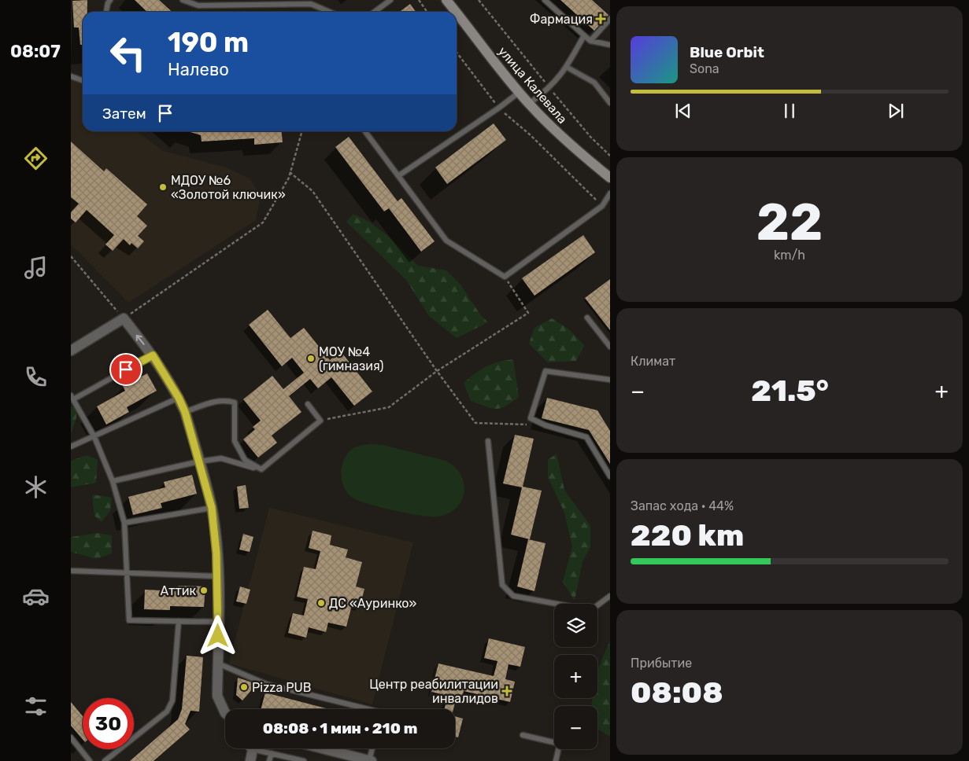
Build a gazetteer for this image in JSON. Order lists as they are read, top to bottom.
{
  "streets": {
    "main road": ["улица Калевала"]
  },
  "places": {
    "health": ["Фармация", "Центр реабилитации инвалидов"],
    "other": [
      "МДОУ №6 «Золотой ключик»",
      "МОУ №4 (гимназия)",
      "Аттик",
      "ДС «Ауринко»",
      "Pizza PUB"
    ]
  },
  "page": {
    "tabs": "08:07",
    "turn": ["190 m", "Налево"],
    "song": ["Blue Orbit", "Sona"],
    "then": "Затем",
    "tile": [
      ["22", "km/h"],
      "Климат",
      ["Запас хода · 44%", "220 km"],
      ["Прибытие", "08:08"]
    ],
    "heat": ["−", "21.5°", "+"],
    "map_buttons": ["+", "−"],
    "limit": "30",
    "trip": "08:08 · 1 мин · 210 m"
  }
}
